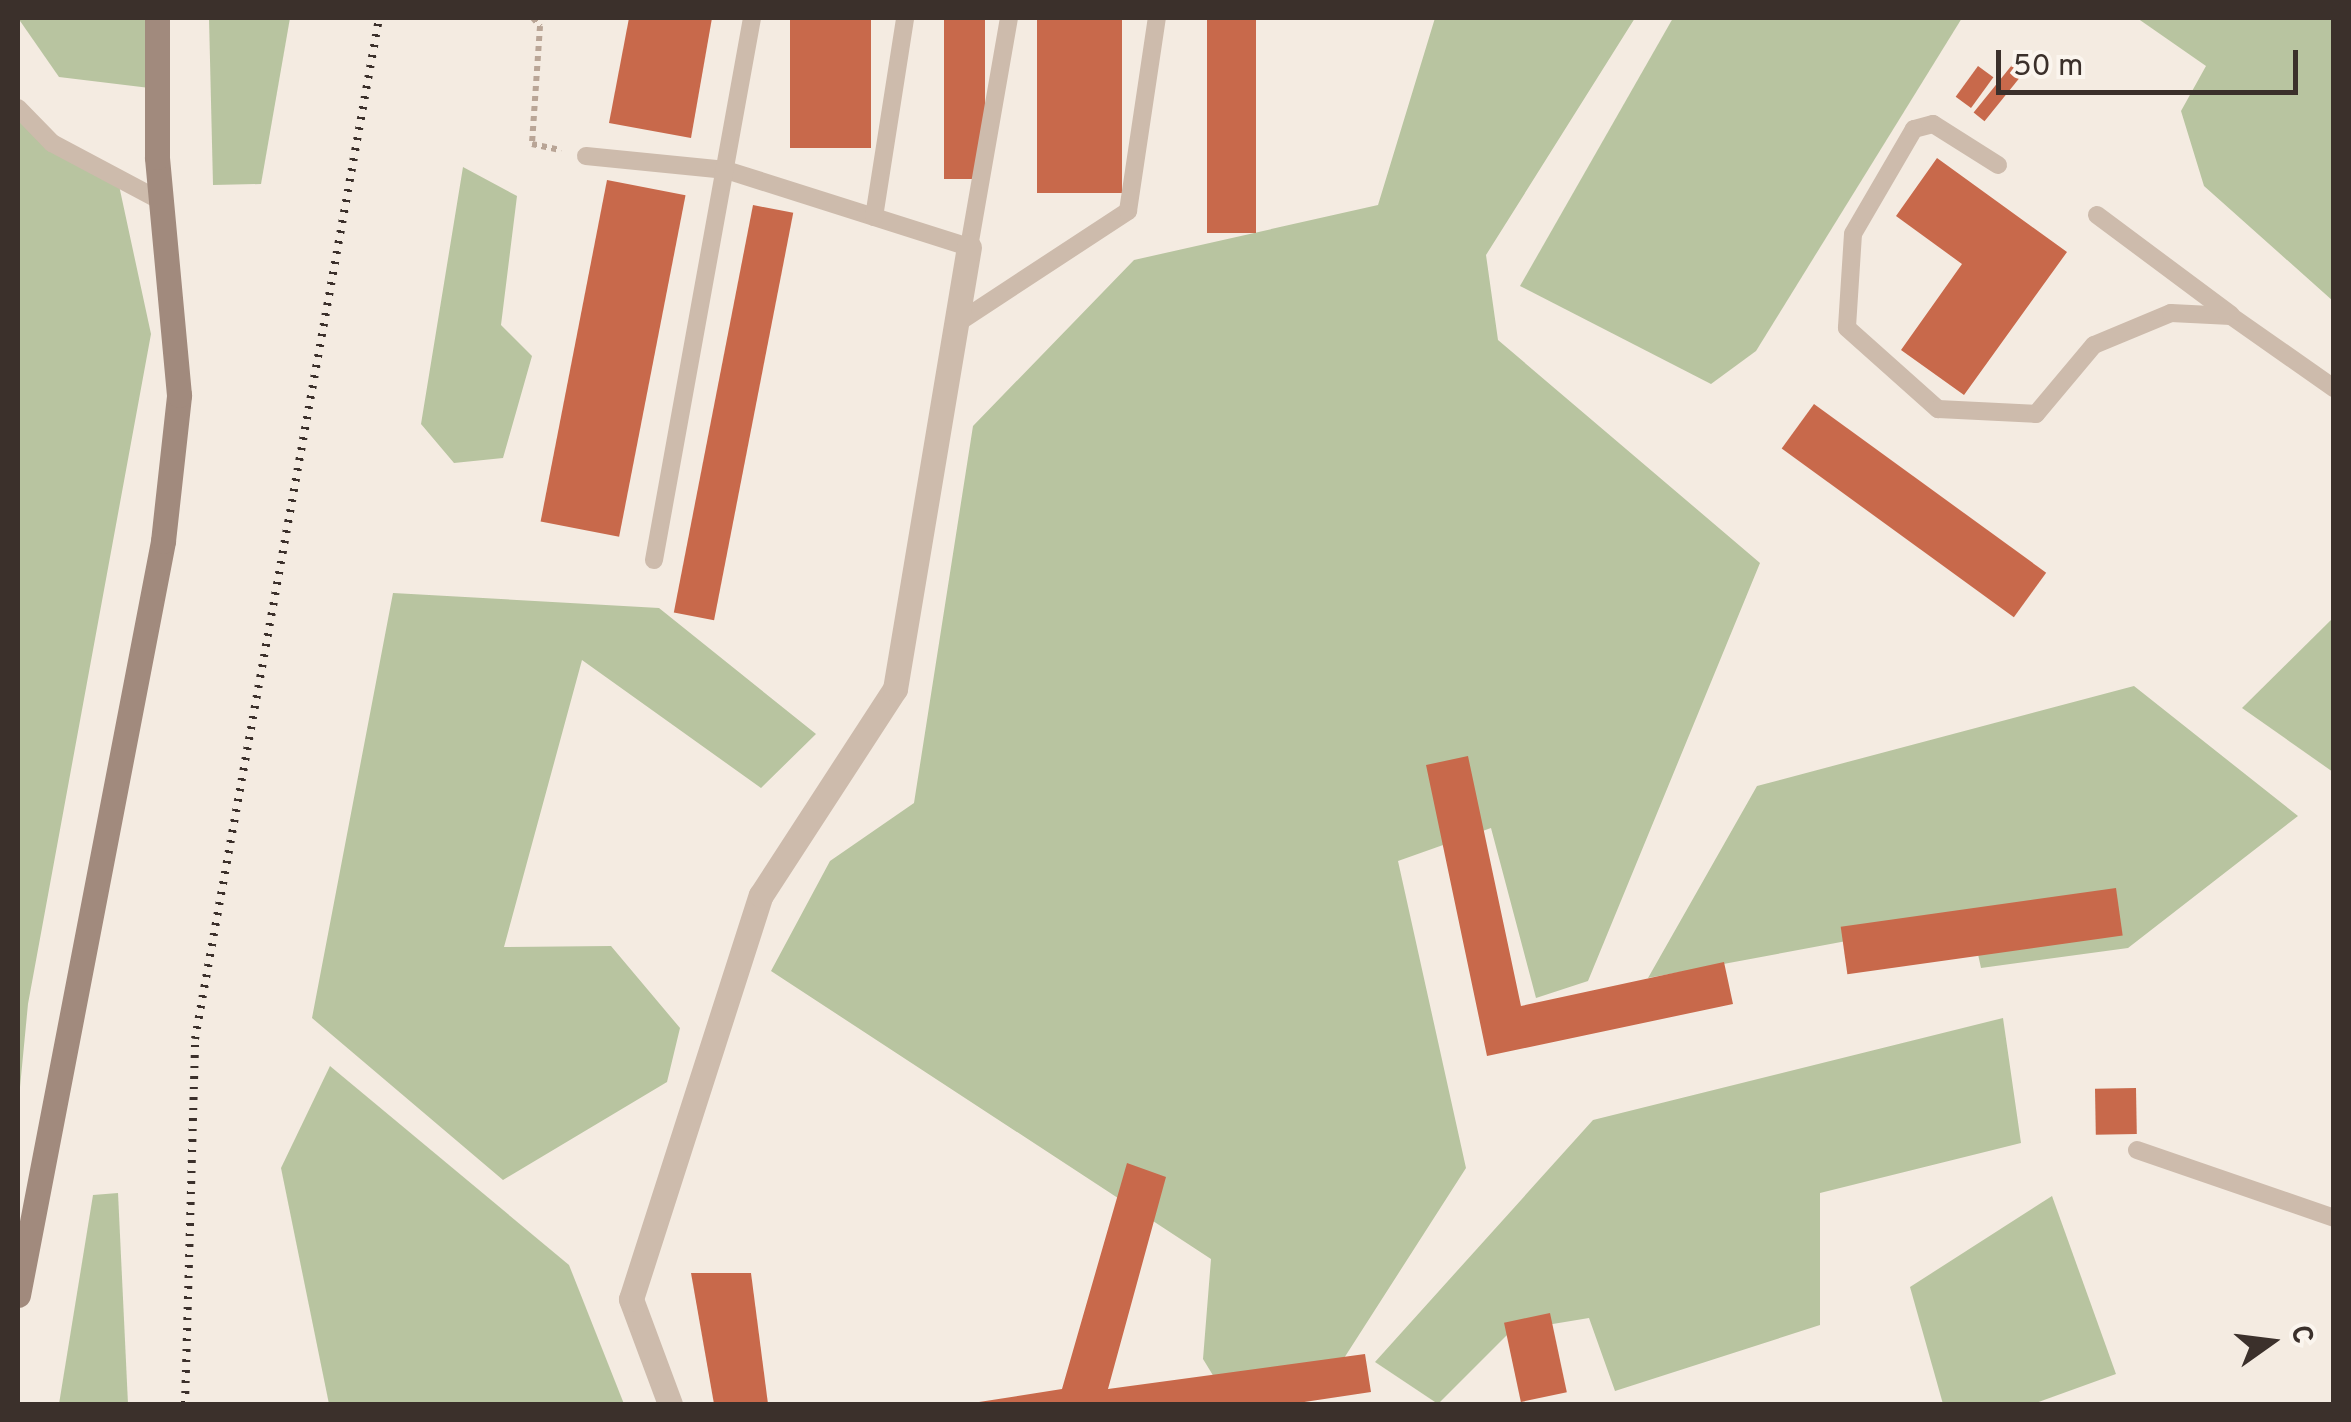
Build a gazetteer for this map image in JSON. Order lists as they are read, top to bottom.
{
  "scale_bar": "50 m",
  "north": "right"
}
